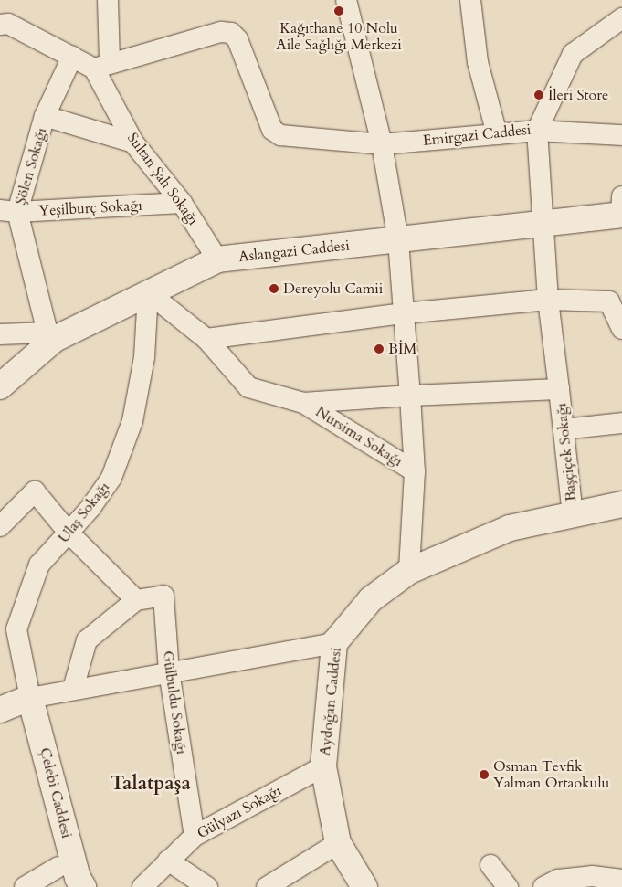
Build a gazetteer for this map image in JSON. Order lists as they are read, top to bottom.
{
  "streets": {
    "street": [
      "Emirgazi Caddesi",
      "Şölen Sokağı",
      "Sultan Şah Sokağı",
      "Yeşilburç Sokağı",
      "Aslangazi Caddesi",
      "Nursima Sokağı",
      "Başçiçek Sokağı",
      "Ulaş Sokağı",
      "Aydoğan Caddesi",
      "Gülbuldu Sokağı",
      "Çelebi Caddesi",
      "Gülyazı Sokağı"
    ]
  },
  "crossings": [
    ["Emirgazi Caddesi", "Sultan Şah Sokağı"],
    ["Emirgazi Caddesi", "Başçiçek Sokağı"],
    ["Şölen Sokağı", "Yeşilburç Sokağı"],
    ["Şölen Sokağı", "Aslangazi Caddesi"],
    ["Sultan Şah Sokağı", "Yeşilburç Sokağı"],
    ["Sultan Şah Sokağı", "Aslangazi Caddesi"],
    ["Aslangazi Caddesi", "Başçiçek Sokağı"],
    ["Aslangazi Caddesi", "Ulaş Sokağı"],
    ["Başçiçek Sokağı", "Aydoğan Caddesi"],
    ["Ulaş Sokağı", "Çelebi Caddesi"],
    ["Aydoğan Caddesi", "Gülyazı Sokağı"],
    ["Gülbuldu Sokağı", "Gülyazı Sokağı"]
  ],
  "districts": ["Talatpaşa"],
  "places": [
    "Kağıthane 10 Nolu Aile Sağlığı Merkezi",
    "İleri Store",
    "Dereyolu Camii",
    "BİM",
    "Osman Tevfik Yalman Ortaokulu"
  ]
}
